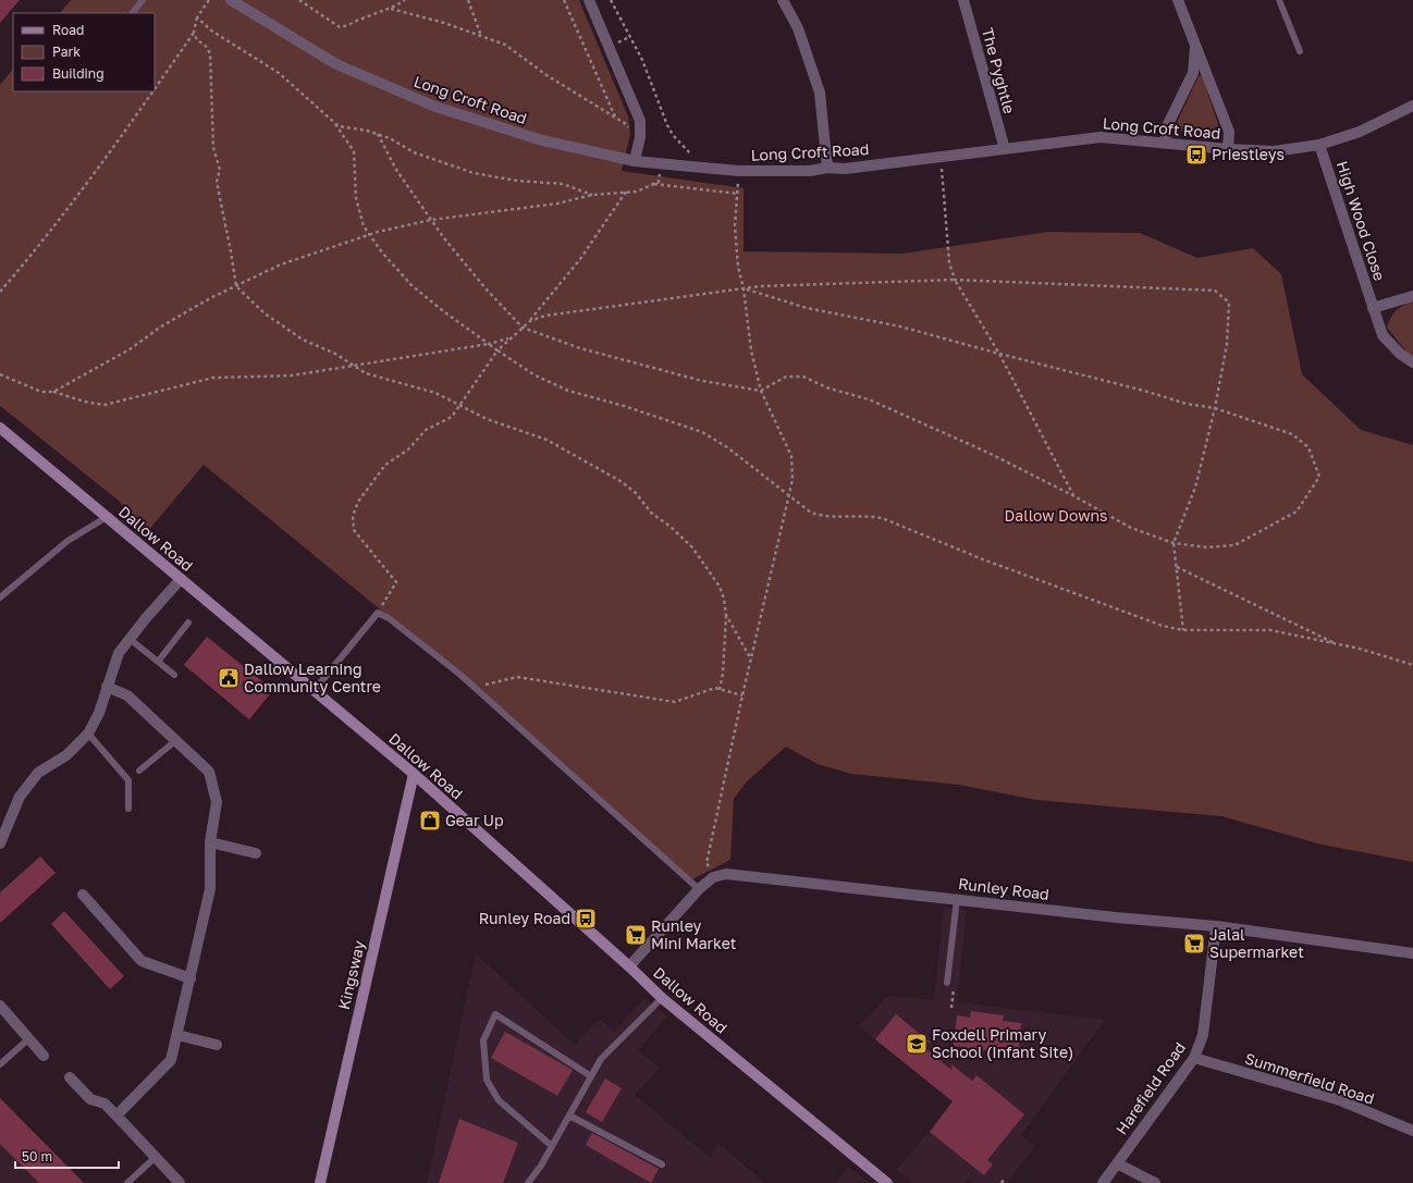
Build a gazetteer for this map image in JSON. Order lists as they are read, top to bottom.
{
  "streets": {
    "street": [
      "The Pyghtle",
      "Long Croft Road",
      "High Wood Close",
      "Dallow Road",
      "Runley Road",
      "Kingsway",
      "Summerfield Road",
      "Harefield Road"
    ]
  },
  "crossings": [
    ["The Pyghtle", "Long Croft Road"],
    ["Long Croft Road", "High Wood Close"],
    ["Dallow Road", "Kingsway"],
    ["Runley Road", "Harefield Road"],
    ["Summerfield Road", "Harefield Road"]
  ],
  "parks": ["Dallow Downs"],
  "places": {
    "bus stop": ["Priestleys", "Runley Road"],
    "public building": ["Dallow Learning Community Centre"],
    "shop": ["Gear Up"],
    "supermarket": ["Runley Mini Market", "Jalal Supermarket"],
    "school or university": ["Foxdell Primary School (Infant Site)"]
  },
  "legend": ["Road", "Park", "Building"],
  "scale_bar": "50 m"
}
